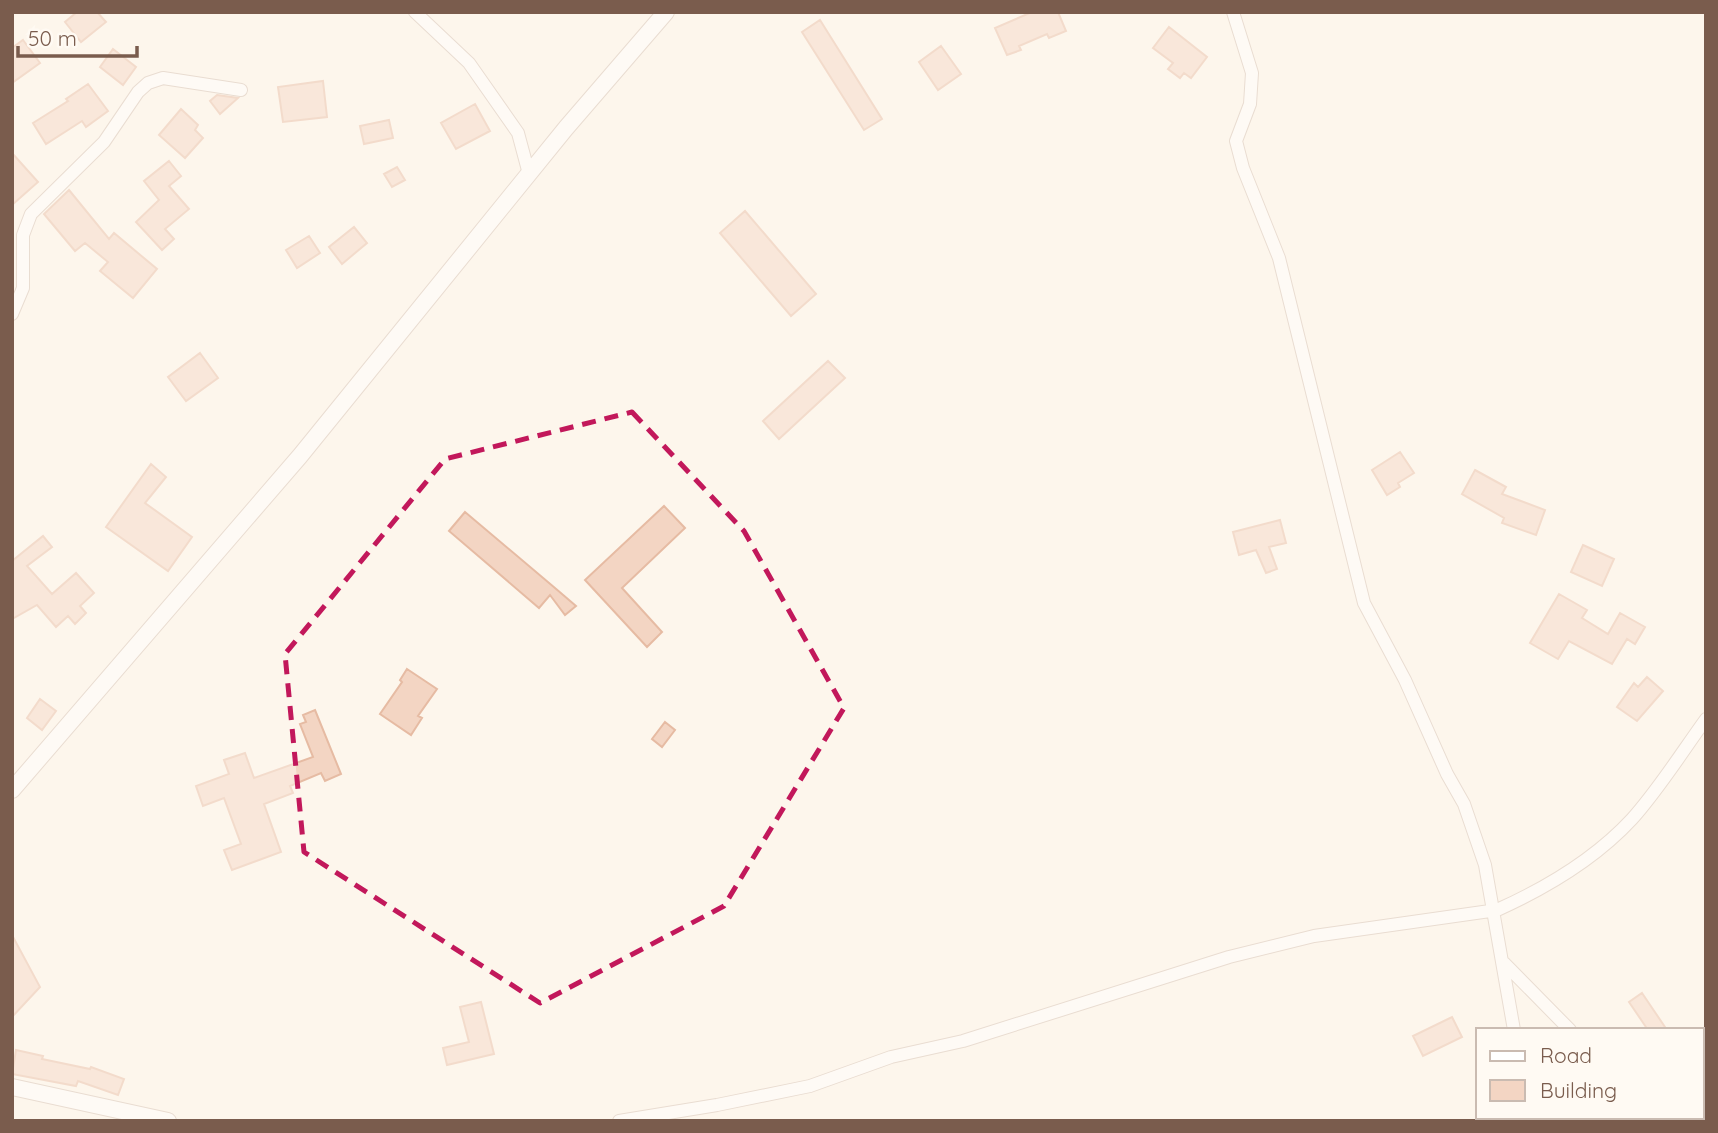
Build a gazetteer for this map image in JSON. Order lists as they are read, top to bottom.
{
  "legend": ["Road", "Building"],
  "scale_bar": "50 m"
}
